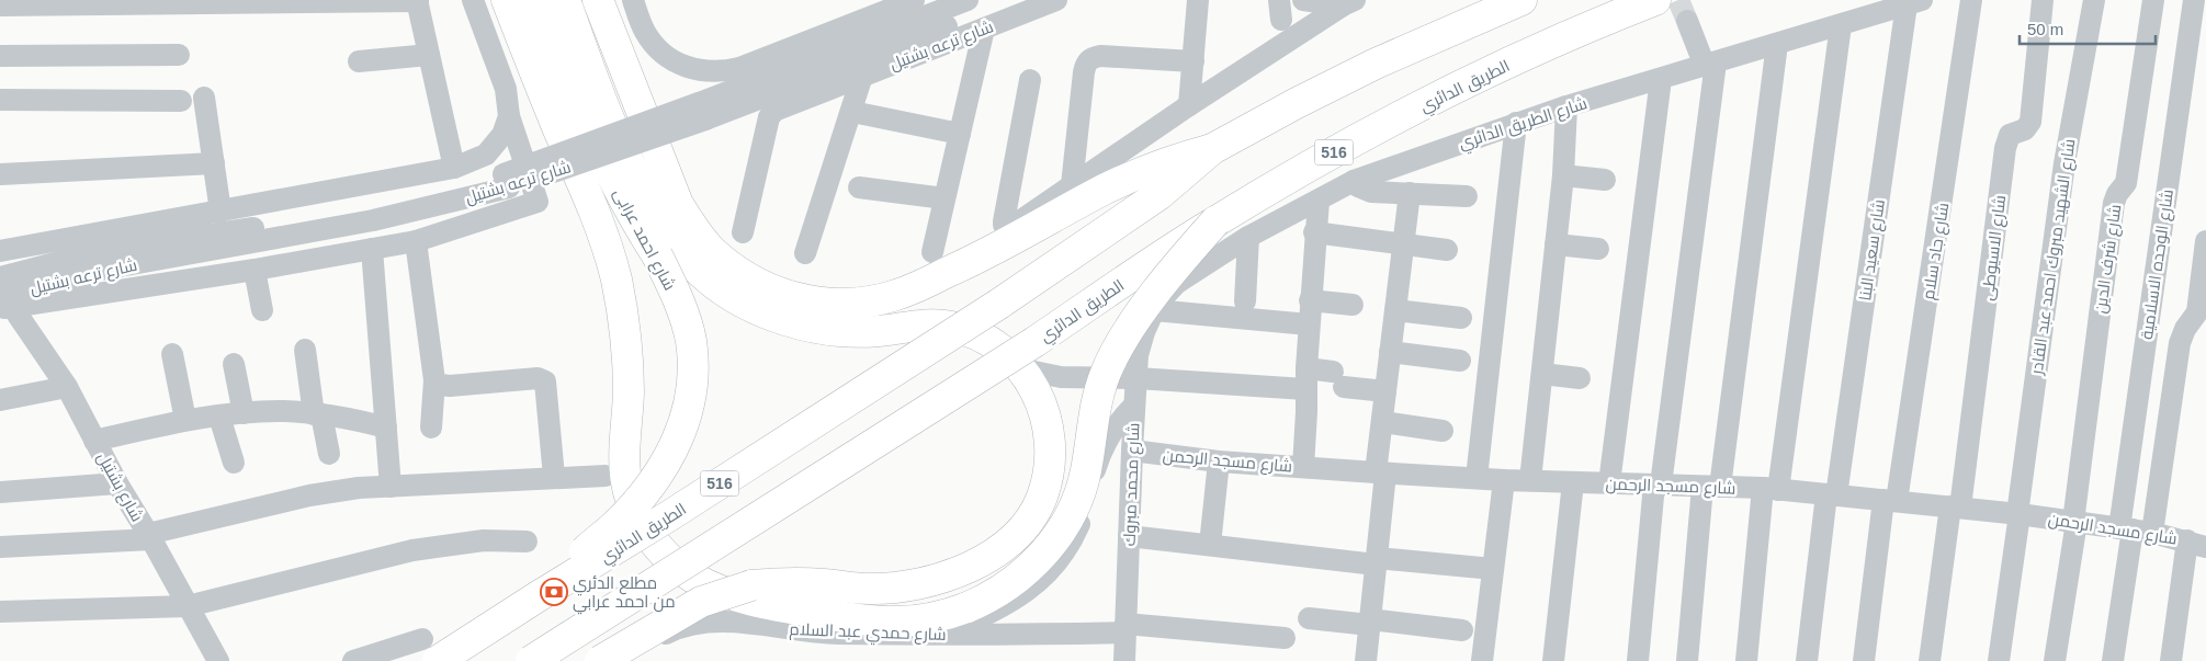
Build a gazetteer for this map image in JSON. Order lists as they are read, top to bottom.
{
  "streets": {
    "highway": ["الطريق الدائري", "516", "شارع احمد عرابى"],
    "street": [
      "شارع ترعه بشتيل",
      "شارع الطريق الدائري",
      "شارع الاسيوطى",
      "شارع سعيد البنا",
      "شارع جاد سلام",
      "شارع الشهيد مبروك احمد عبد القادر",
      "شارع شرف الدين",
      "شارع الوحده الاسلامية",
      "شارع مسجد الرحمن",
      "شارع محمد مبروك",
      "شارع بشتيل",
      "شارع حمدي عبد السلام"
    ]
  },
  "crossings": [
    ["شارع ترعه بشتيل", "شارع بشتيل"],
    ["الطريق الدائري", "شارع احمد عرابى"],
    ["شارع الطريق الدائري", "شارع سعيد البنا"],
    ["شارع الطريق الدائري", "شارع محمد مبروك"],
    ["شارع الاسيوطى", "شارع مسجد الرحمن"],
    ["شارع سعيد البنا", "شارع مسجد الرحمن"],
    ["شارع جاد سلام", "شارع مسجد الرحمن"],
    ["شارع الشهيد مبروك احمد عبد القادر", "شارع مسجد الرحمن"],
    ["شارع شرف الدين", "شارع مسجد الرحمن"],
    ["شارع الوحده الاسلامية", "شارع مسجد الرحمن"],
    ["شارع مسجد الرحمن", "شارع محمد مبروك"],
    ["شارع محمد مبروك", "شارع حمدي عبد السلام"]
  ],
  "places": {
    "bank": ["مطلع الدئري من احمد عرابي"]
  },
  "scale_bar": "50 m"
}
